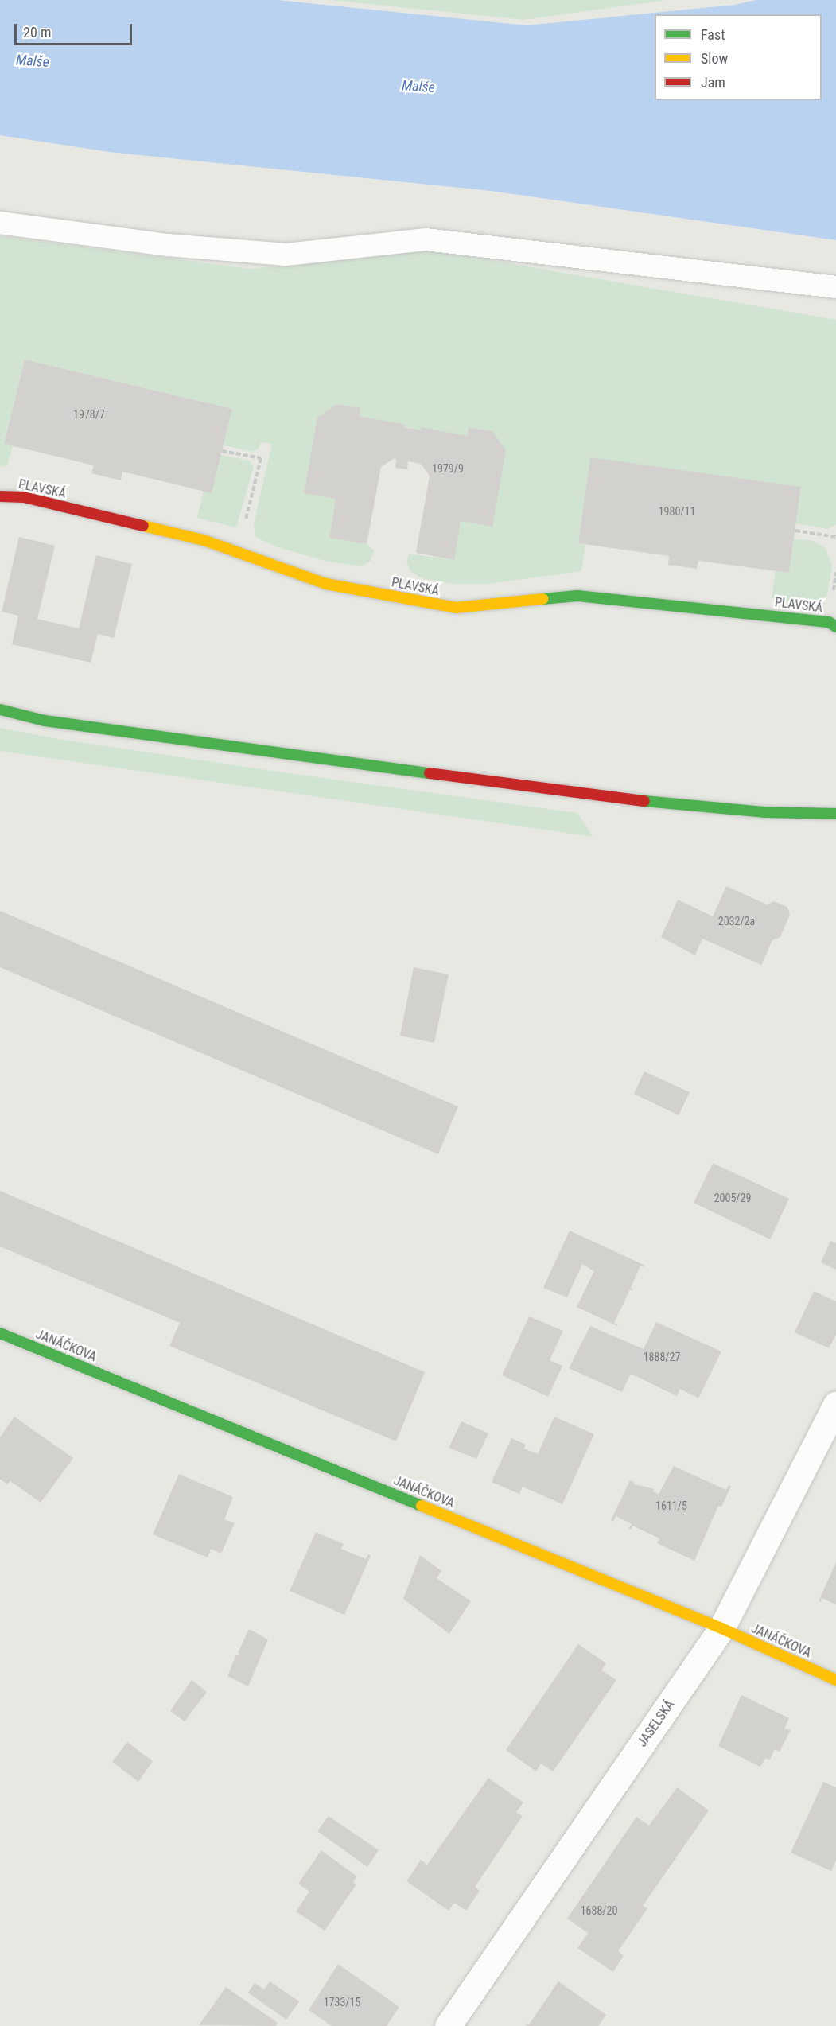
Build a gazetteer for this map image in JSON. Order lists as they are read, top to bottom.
{
  "streets": {
    "street": ["PLAVSKÁ", "JANÁČKOVA", "JASELSKÁ"]
  },
  "crossings": [
    ["JANÁČKOVA", "JASELSKÁ"]
  ],
  "water": ["Malše"],
  "house_numbers": [
    "1978/7",
    "1979/9",
    "1980/11",
    "2032/2a",
    "2005/29",
    "1888/27",
    "1611/5",
    "1688/20",
    "1733/15"
  ],
  "legend": ["Fast", "Slow", "Jam"],
  "scale_bar": "20 m"
}
